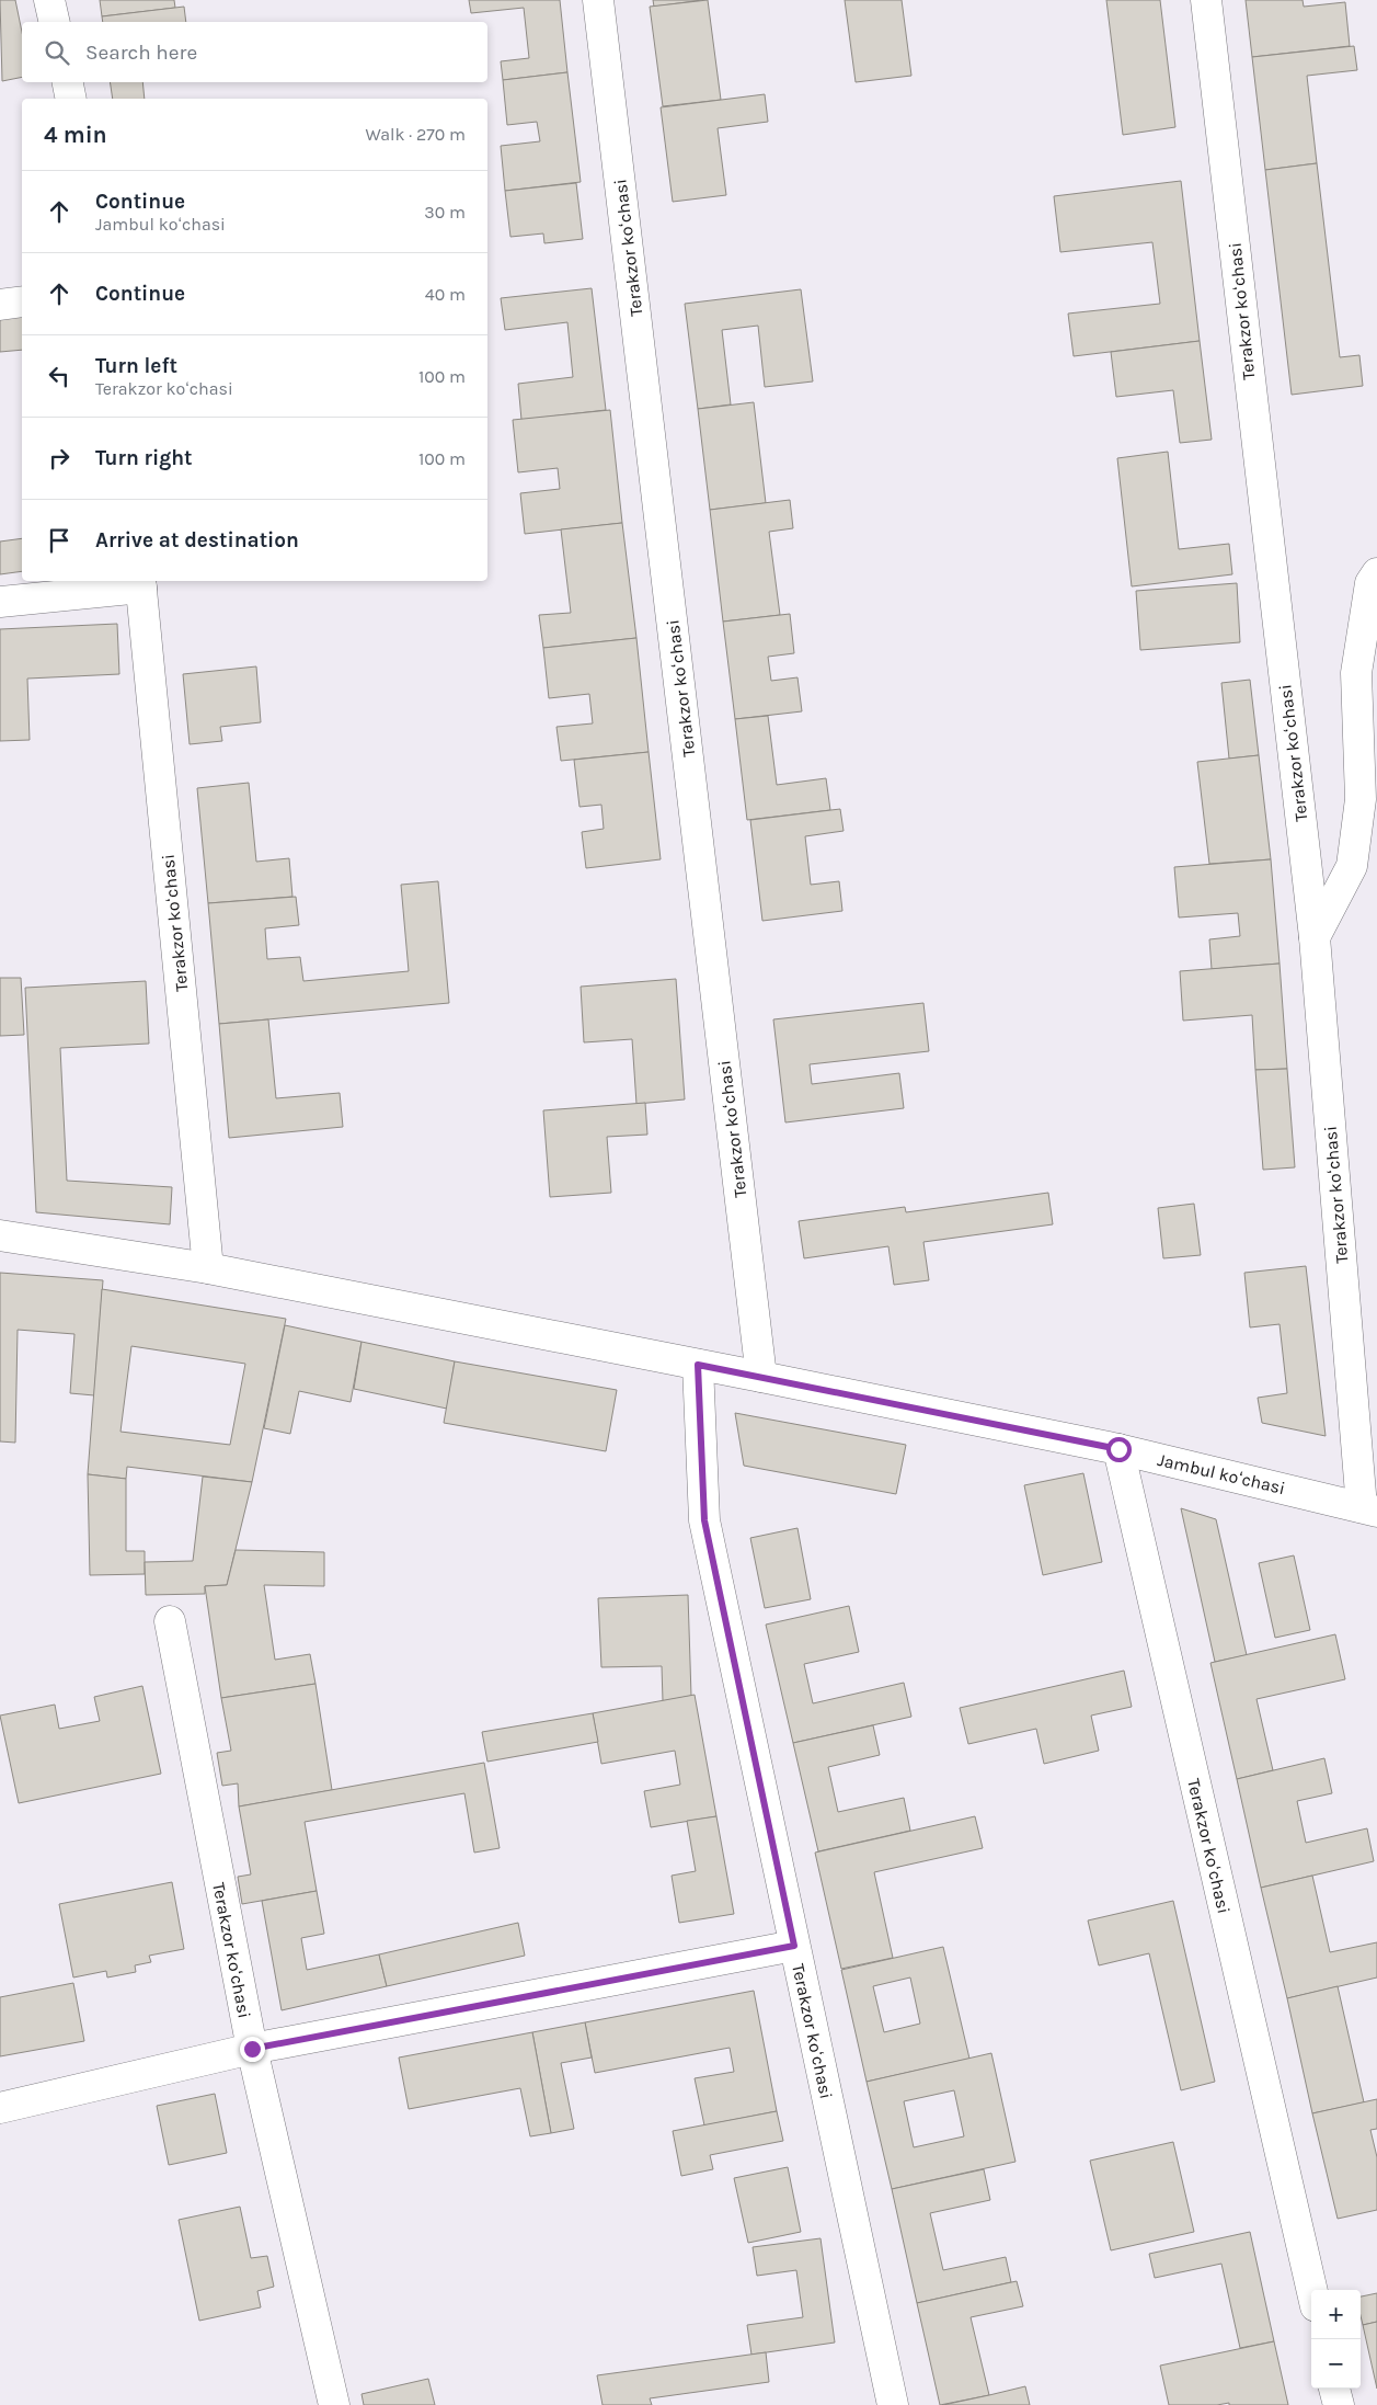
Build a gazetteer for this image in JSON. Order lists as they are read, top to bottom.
{
  "streets": {
    "street": ["Terakzor koʻchasi", "Jambul koʻchasi"]
  },
  "crossings": [
    ["Terakzor koʻchasi", "Jambul koʻchasi"]
  ],
  "page": {
    "search": "Search here",
    "heading": ["4 min", "Walk · 270 m"],
    "list": [
      ["Continue", "Jambul koʻchasi", "30 m"],
      ["Continue", "40 m"],
      ["Turn left", "Terakzor koʻchasi", "100 m"],
      ["Turn right", "100 m"],
      "Arrive at destination"
    ],
    "map_buttons": ["+", "−"]
  }
}
